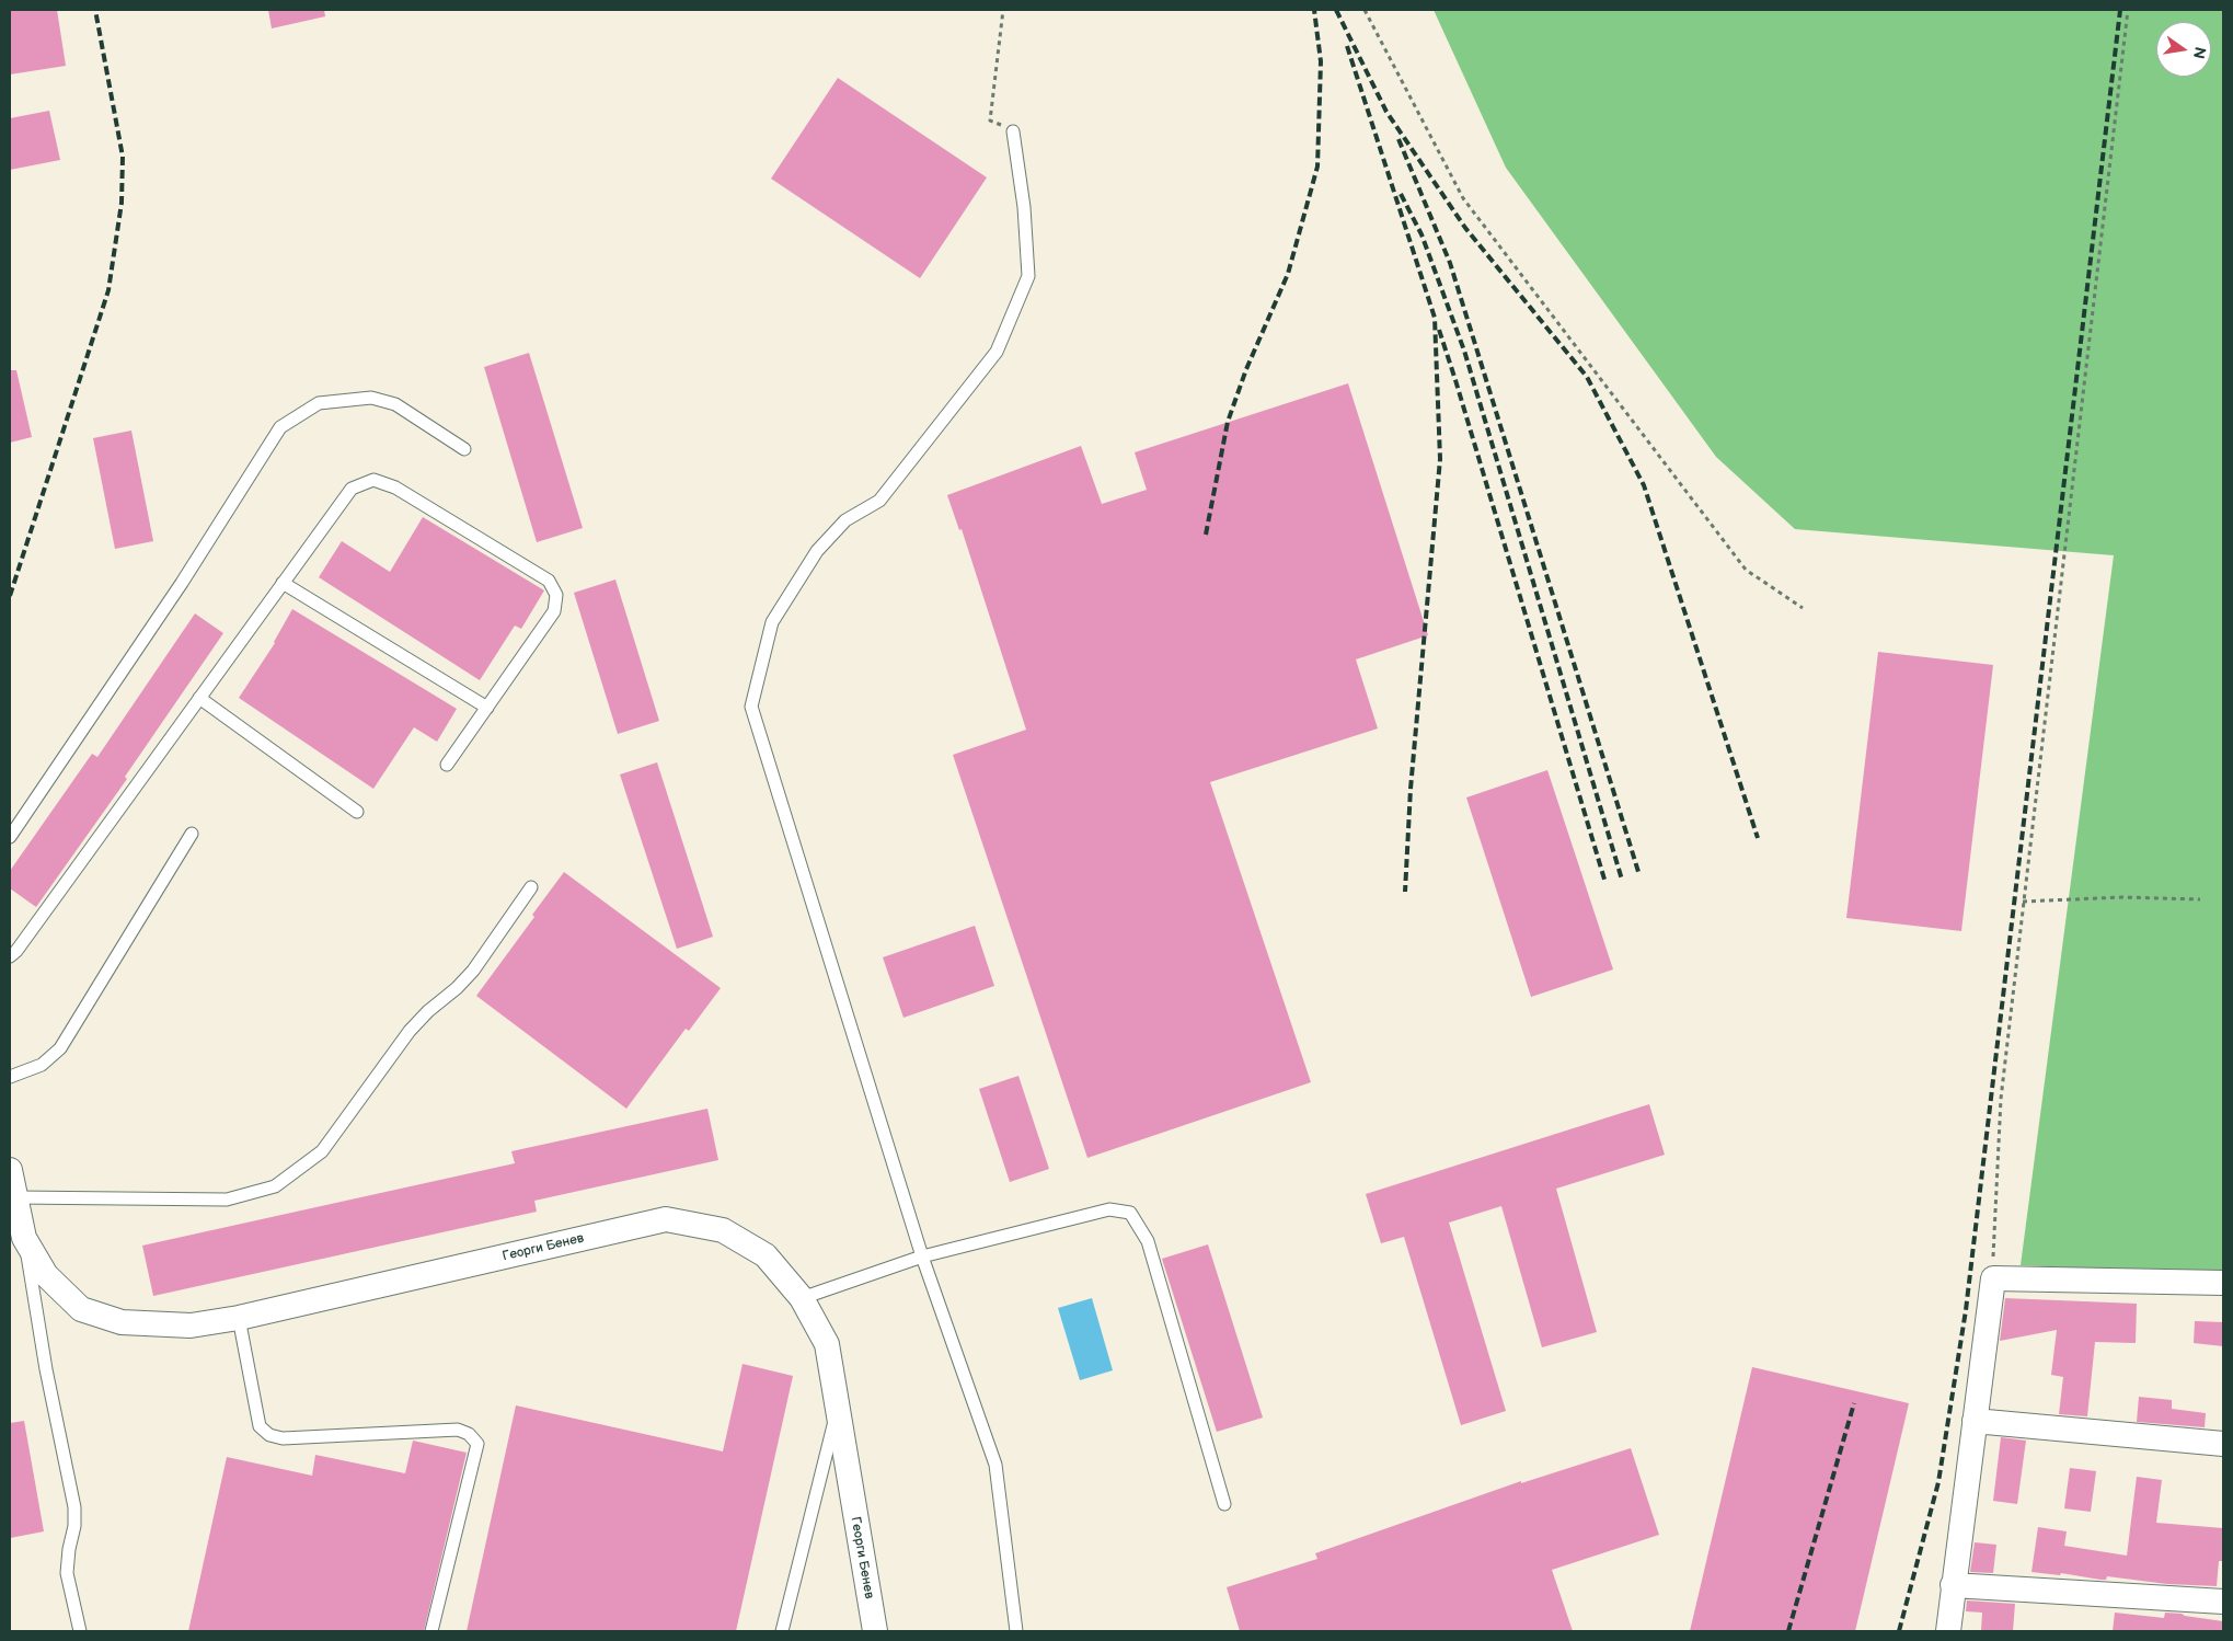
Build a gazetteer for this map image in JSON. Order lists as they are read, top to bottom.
{
  "streets": {
    "street": ["Георги Бенев"]
  },
  "north": "right"
}
